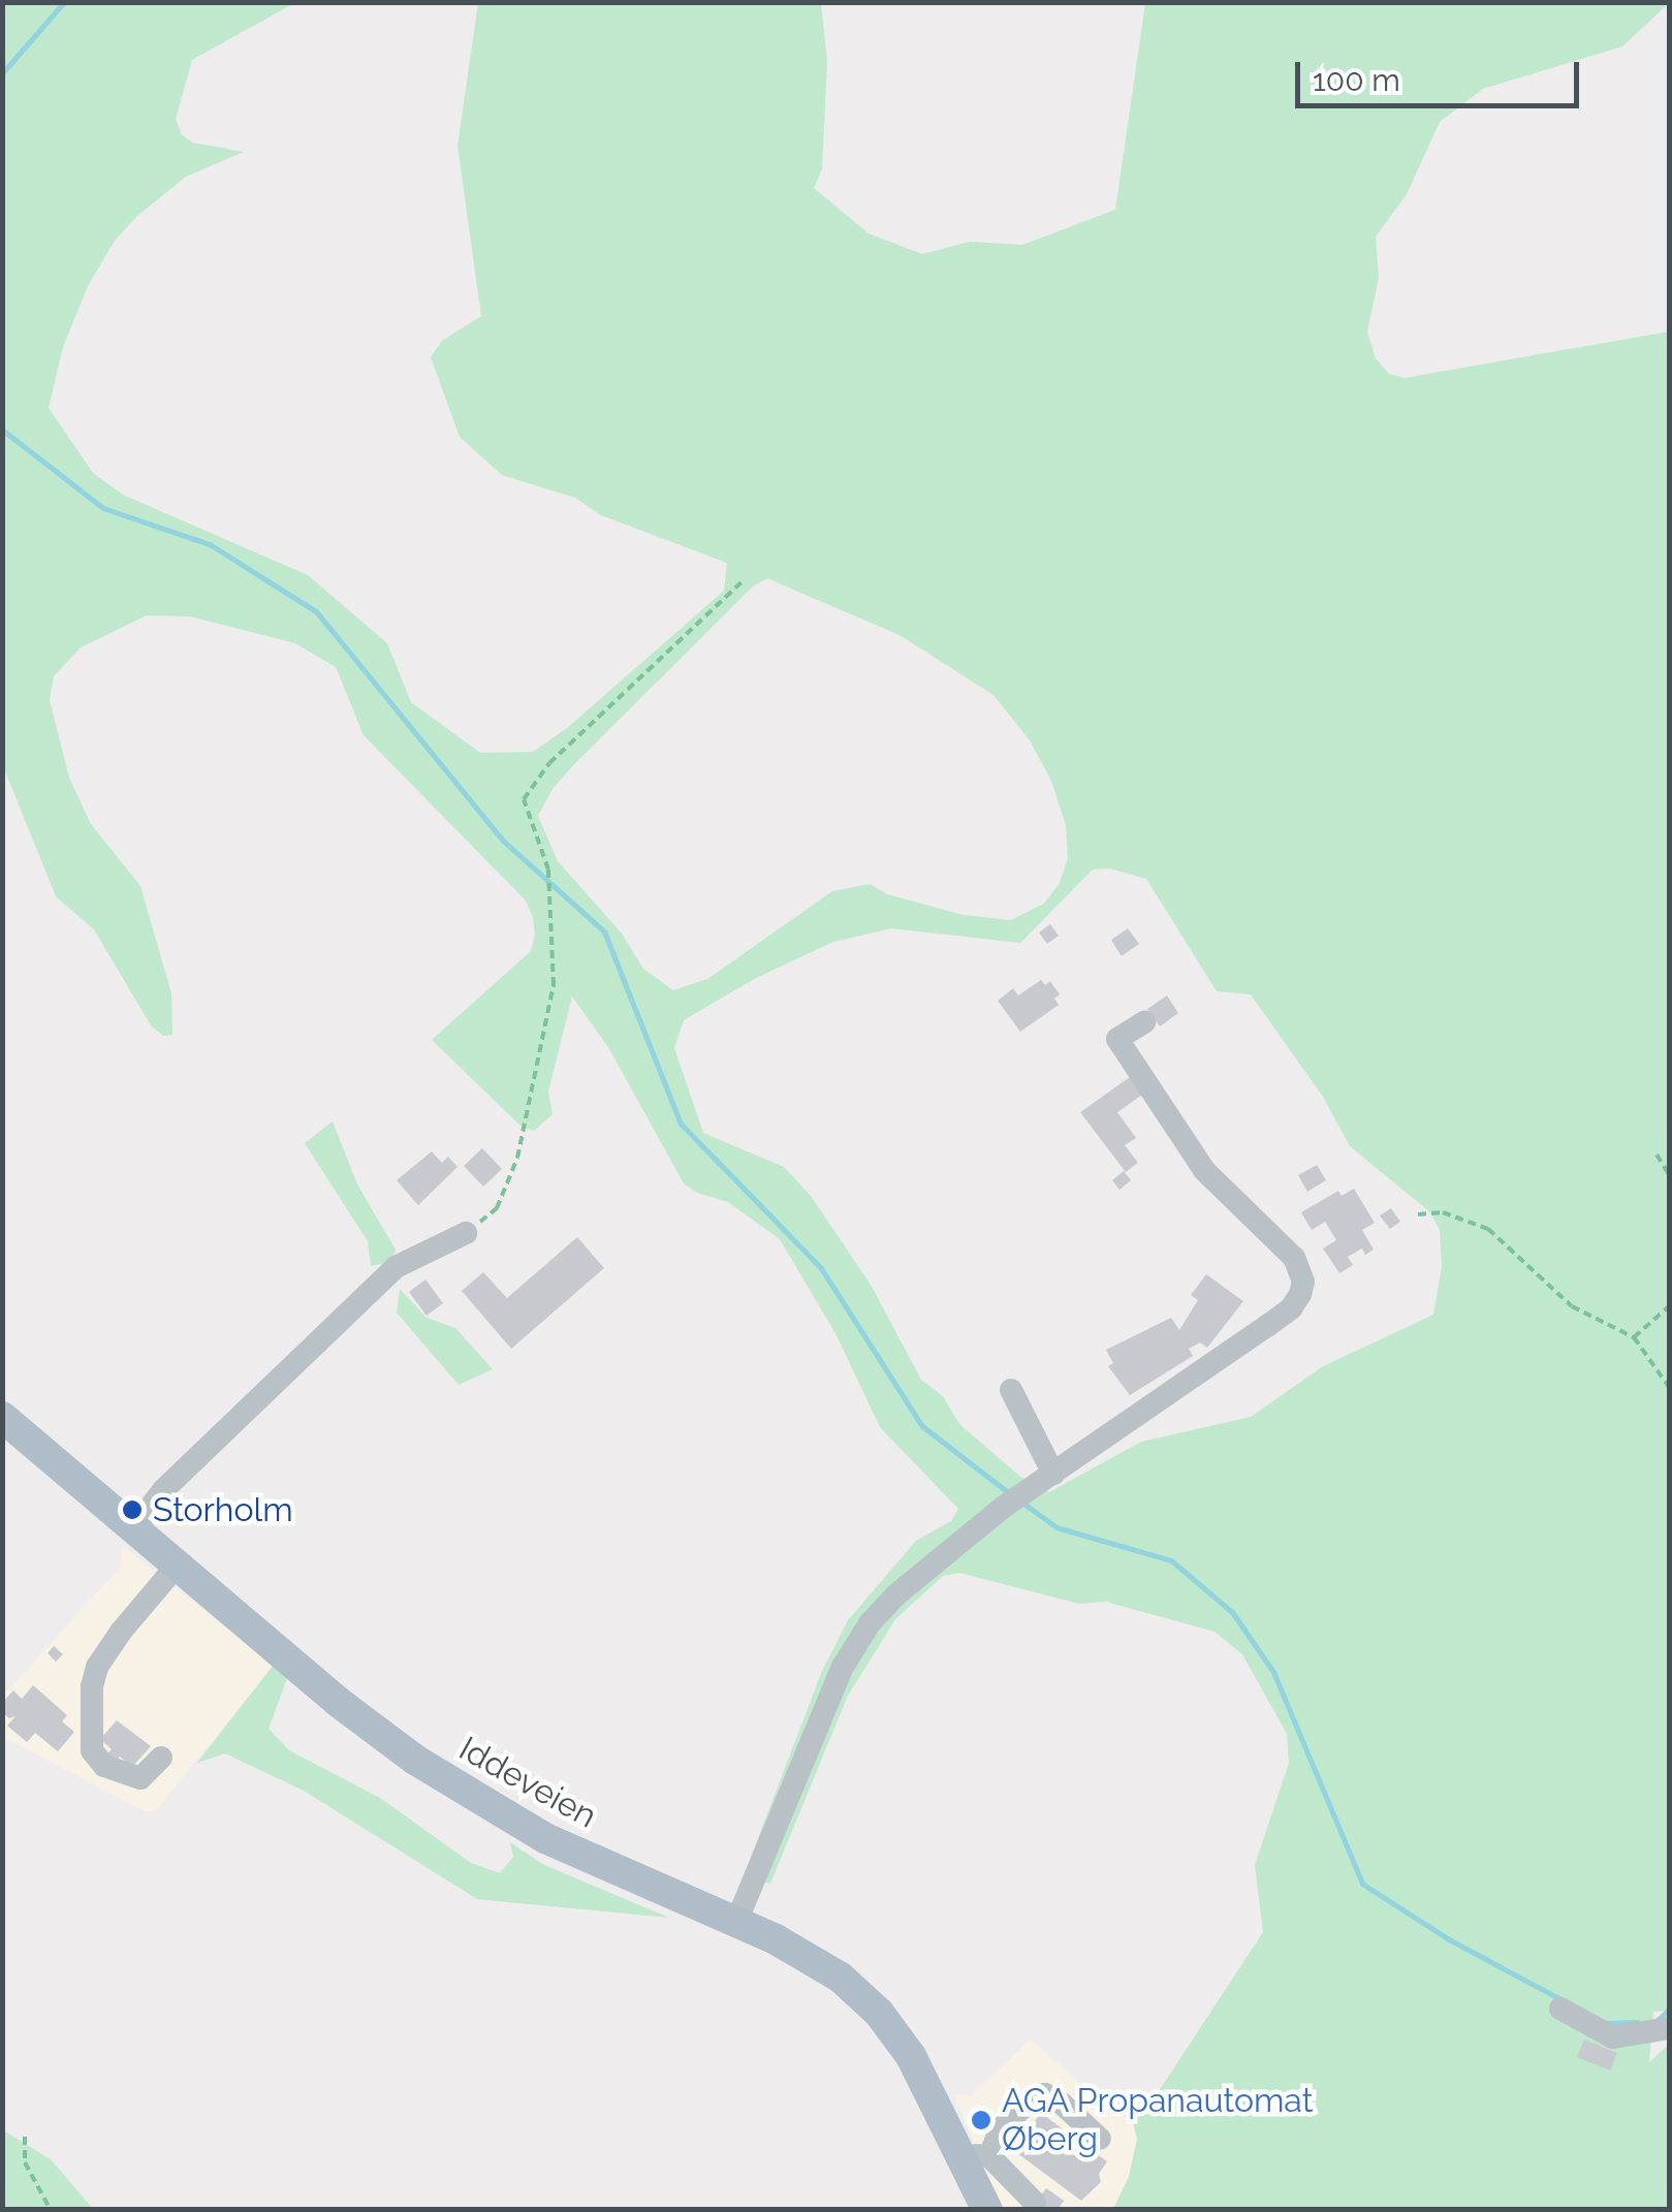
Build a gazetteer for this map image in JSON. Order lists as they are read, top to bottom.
{
  "streets": {
    "main road": ["Iddeveien"]
  },
  "places": ["Storholm", "AGA Propanautomat Øberg"],
  "scale_bar": "100 m"
}
